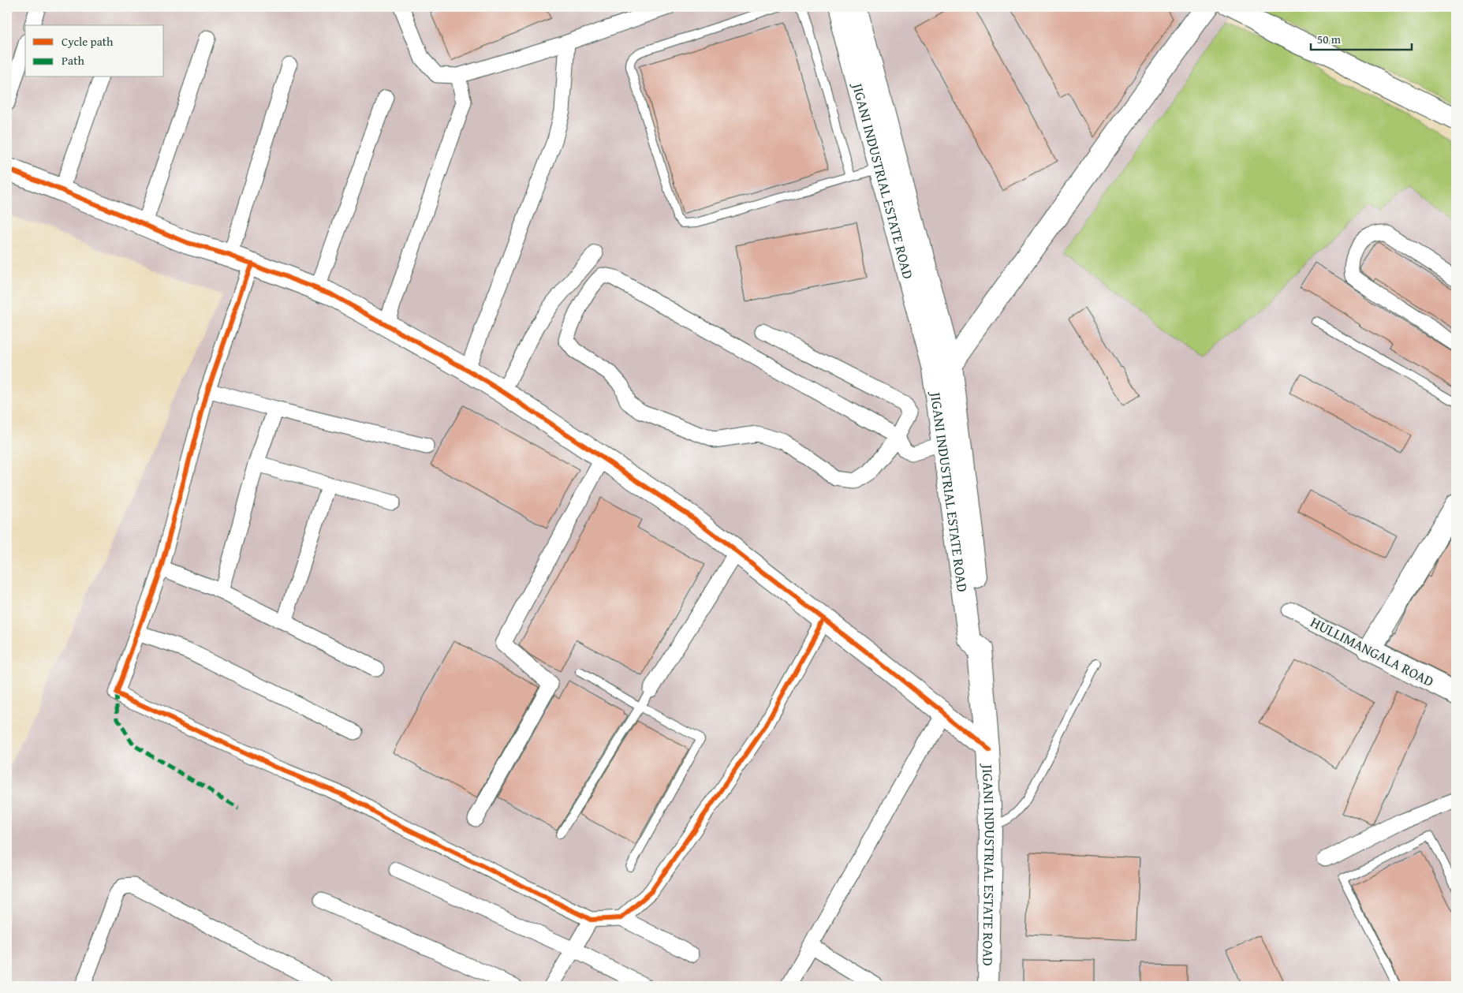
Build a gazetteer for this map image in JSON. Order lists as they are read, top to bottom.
{
  "streets": {
    "street": ["JIGANI INDUSTRIAL ESTATE ROAD", "HULLIMANGALA ROAD"]
  },
  "legend": ["Cycle path", "Path"],
  "scale_bar": "50 m"
}
